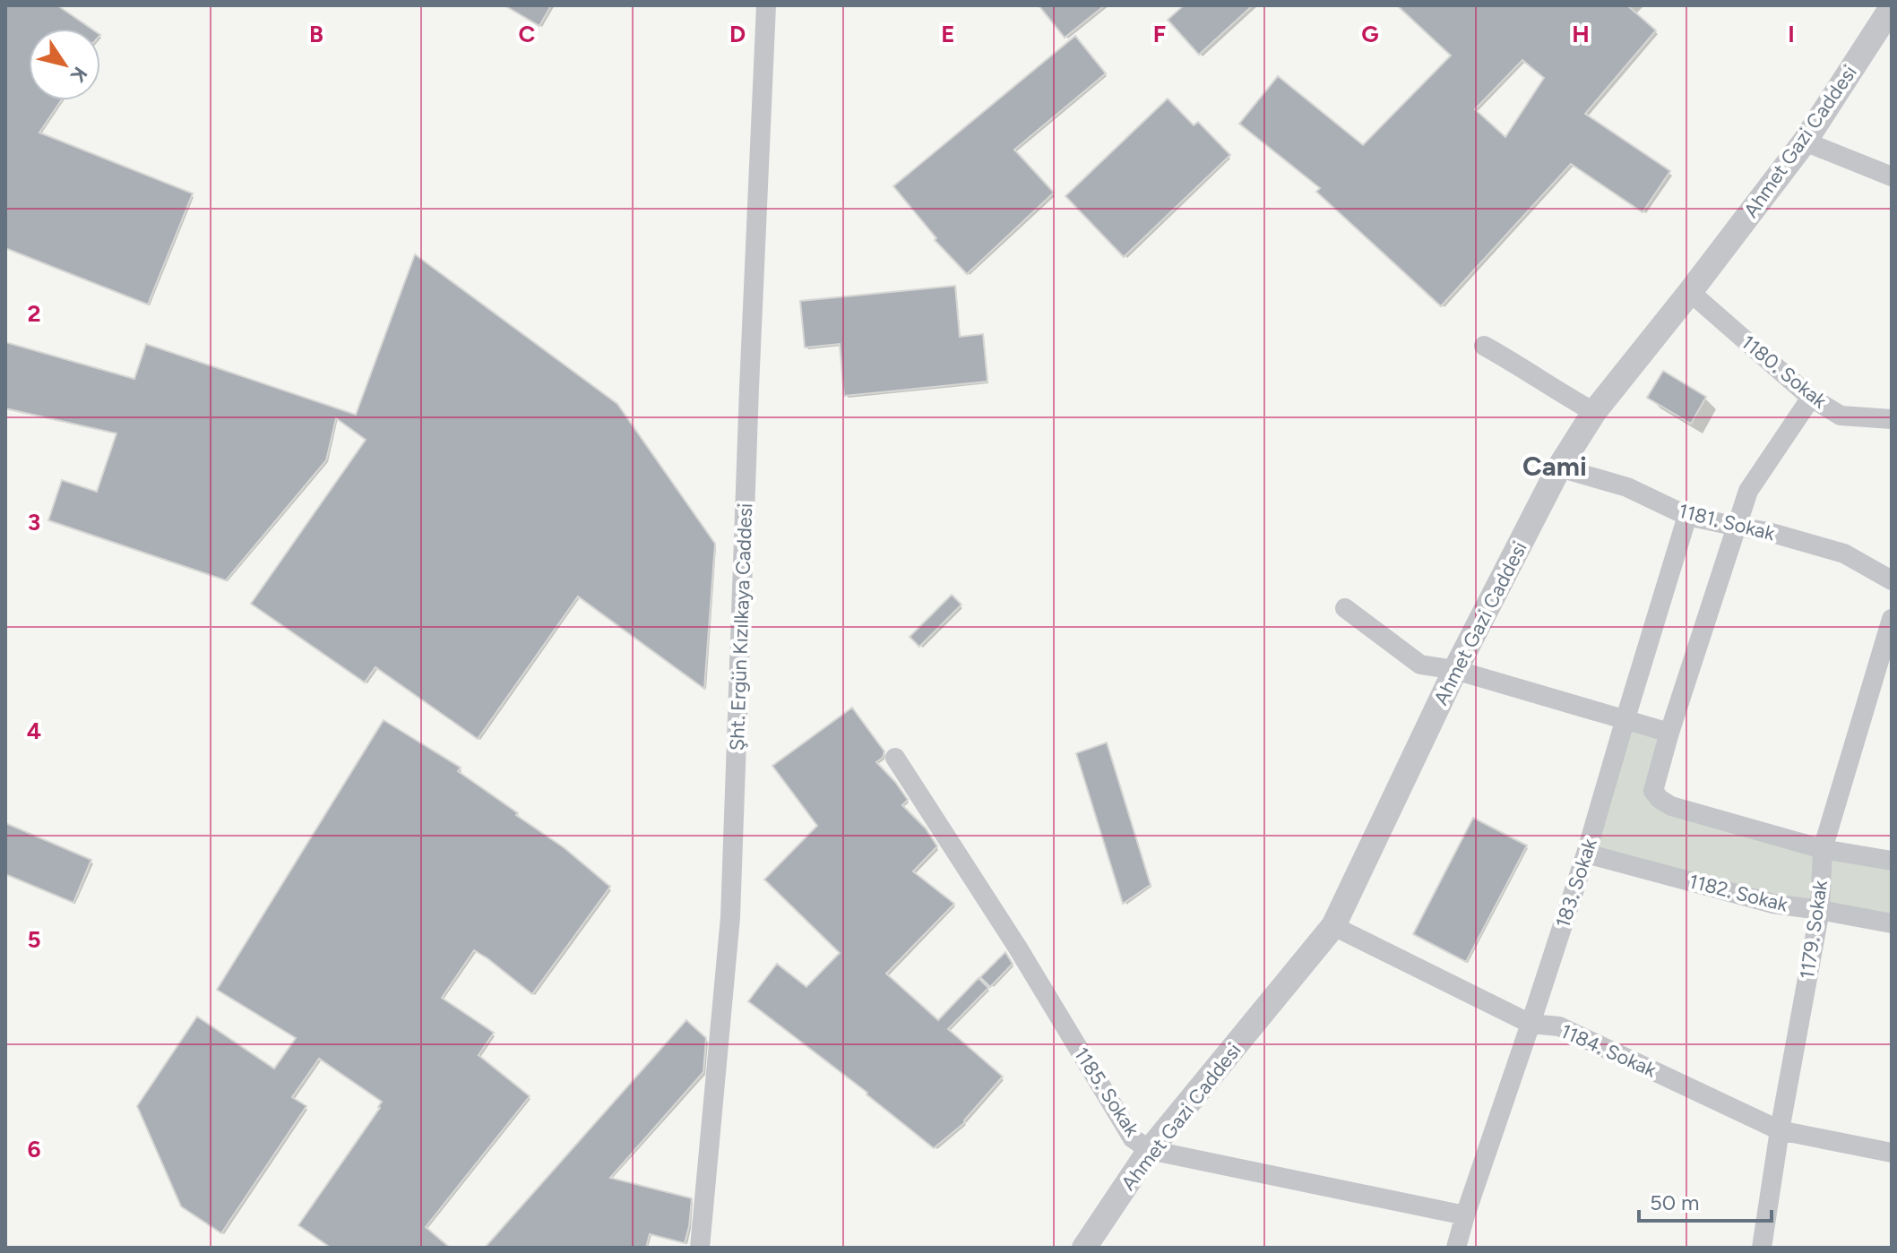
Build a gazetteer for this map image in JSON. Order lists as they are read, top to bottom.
{
  "streets": {
    "street": [
      "Ahmet Gazi Caddesi",
      "1180. Sokak",
      "1181. Sokak",
      "Şht. Ergün Kızılkaya Caddesi",
      "183. Sokak",
      "1182. Sokak",
      "1179. Sokak",
      "1184. Sokak",
      "1185. Sokak"
    ]
  },
  "crossings": [
    ["Ahmet Gazi Caddesi", "1180. Sokak"],
    ["Ahmet Gazi Caddesi", "1181. Sokak"],
    ["Ahmet Gazi Caddesi", "1184. Sokak"],
    ["Ahmet Gazi Caddesi", "1185. Sokak"],
    ["1181. Sokak", "183. Sokak"],
    ["183. Sokak", "1182. Sokak"],
    ["183. Sokak", "1184. Sokak"],
    ["183. Sokak", "1185. Sokak"],
    ["1182. Sokak", "1179. Sokak"],
    ["1179. Sokak", "1184. Sokak"]
  ],
  "districts": ["Cami"],
  "scale_bar": "50 m",
  "north": "bottom right",
  "grid": {
    "columns": [
      "B",
      "C",
      "D",
      "E",
      "F",
      "G",
      "H",
      "I"
    ],
    "rows": [
      "2",
      "3",
      "4",
      "5",
      "6"
    ]
  }
}
